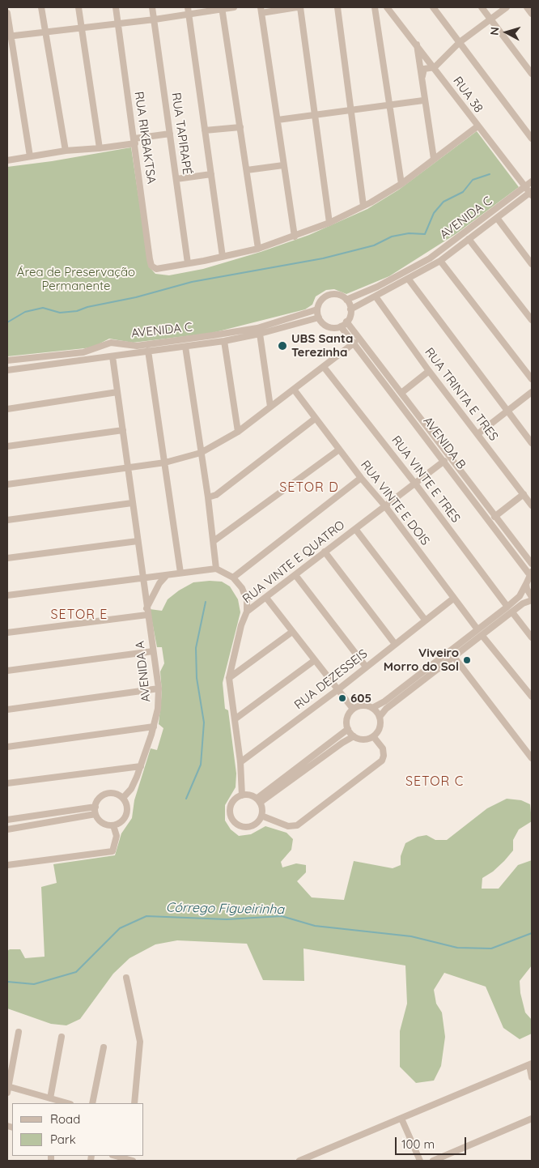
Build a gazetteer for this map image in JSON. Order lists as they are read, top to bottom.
{
  "streets": {
    "street": [
      "RUA 38",
      "RUA TAPIRAPÉ",
      "RUA RIKBAKTSA",
      "AVENIDA C",
      "RUA TRINTA E TRES",
      "AVENIDA B",
      "RUA VINTE E TRES",
      "RUA VINTE E DOIS",
      "RUA VINTE E QUATRO",
      "AVENIDA A",
      "RUA DEZESSEIS"
    ]
  },
  "crossings": [
    ["RUA 38", "AVENIDA C"],
    ["RUA TAPIRAPÉ", "RUA RIKBAKTSA"],
    ["AVENIDA C", "RUA TRINTA E TRES"],
    ["AVENIDA C", "AVENIDA B"],
    ["AVENIDA C", "AVENIDA A"],
    ["AVENIDA B", "RUA VINTE E QUATRO"],
    ["RUA VINTE E TRES", "RUA VINTE E QUATRO"],
    ["RUA VINTE E DOIS", "RUA VINTE E QUATRO"],
    ["RUA VINTE E DOIS", "RUA DEZESSEIS"],
    ["RUA VINTE E QUATRO", "RUA DEZESSEIS"]
  ],
  "districts": ["SETOR D", "SETOR E", "SETOR C"],
  "water": ["Córrego Figueirinha"],
  "parks": ["Área de Preservação Permanente"],
  "places": ["UBS Santa Terezinha", "Viveiro Morro do Sol", "605"],
  "legend": ["Road", "Park"],
  "scale_bar": "100 m",
  "north": "left"
}
